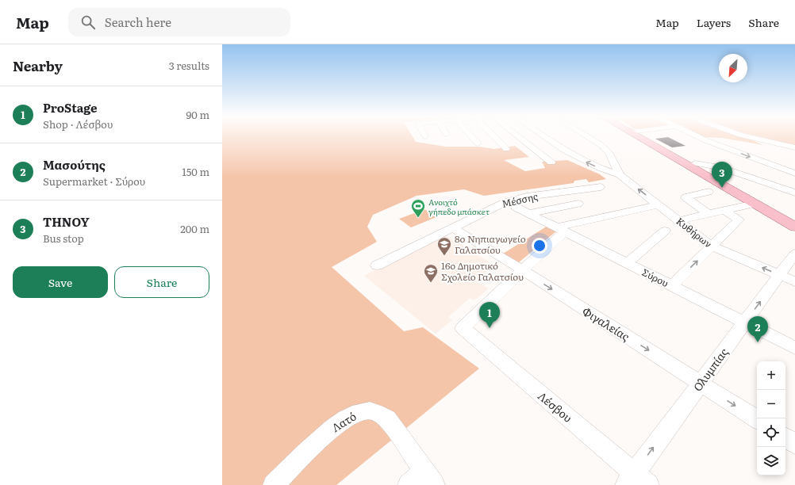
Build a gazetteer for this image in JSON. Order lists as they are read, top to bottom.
{
  "streets": {
    "street": [
      "Μέσσης",
      "Κυθήρων",
      "Σύρου",
      "Φιγαλείας",
      "Ολυμπίας",
      "Λέσβου",
      "Λατό"
    ]
  },
  "crossings": [
    ["Μέσσης", "Φιγαλείας"],
    ["Κυθήρων", "Ολυμπίας"],
    ["Σύρου", "Ολυμπίας"],
    ["Φιγαλείας", "Ολυμπίας"],
    ["Φιγαλείας", "Λέσβου"],
    ["Ολυμπίας", "Λέσβου"]
  ],
  "one_way": ["Φιγαλείας", "Ολυμπίας"],
  "places": {
    "sports": ["Ανοιχτό γήπεδο μπάσκετ"],
    "school or university": ["8ο Νηπιαγωγείο Γαλατσίου", "16ο Δημοτικό Σχολείο Γαλατσίου"]
  },
  "north": "bottom left",
  "page": {
    "header": "Map",
    "search": "Search here",
    "nav": ["Map", "Layers", "Share"],
    "heading": ["Nearby", "3 results"],
    "list": [
      {
        "mark": "1",
        "name": "ProStage",
        "note": "Shop · Λέσβου",
        "value": "90 m"
      },
      {
        "mark": "2",
        "name": "Μασούτης",
        "note": "Supermarket · Σύρου",
        "value": "150 m"
      },
      {
        "mark": "3",
        "name": "ΤΗΝΟΥ",
        "note": "Bus stop",
        "value": "200 m"
      }
    ],
    "pins": ["3", "1", "2"],
    "buttons": ["Save", "Share"],
    "map_buttons": ["+", "−"]
  }
}
